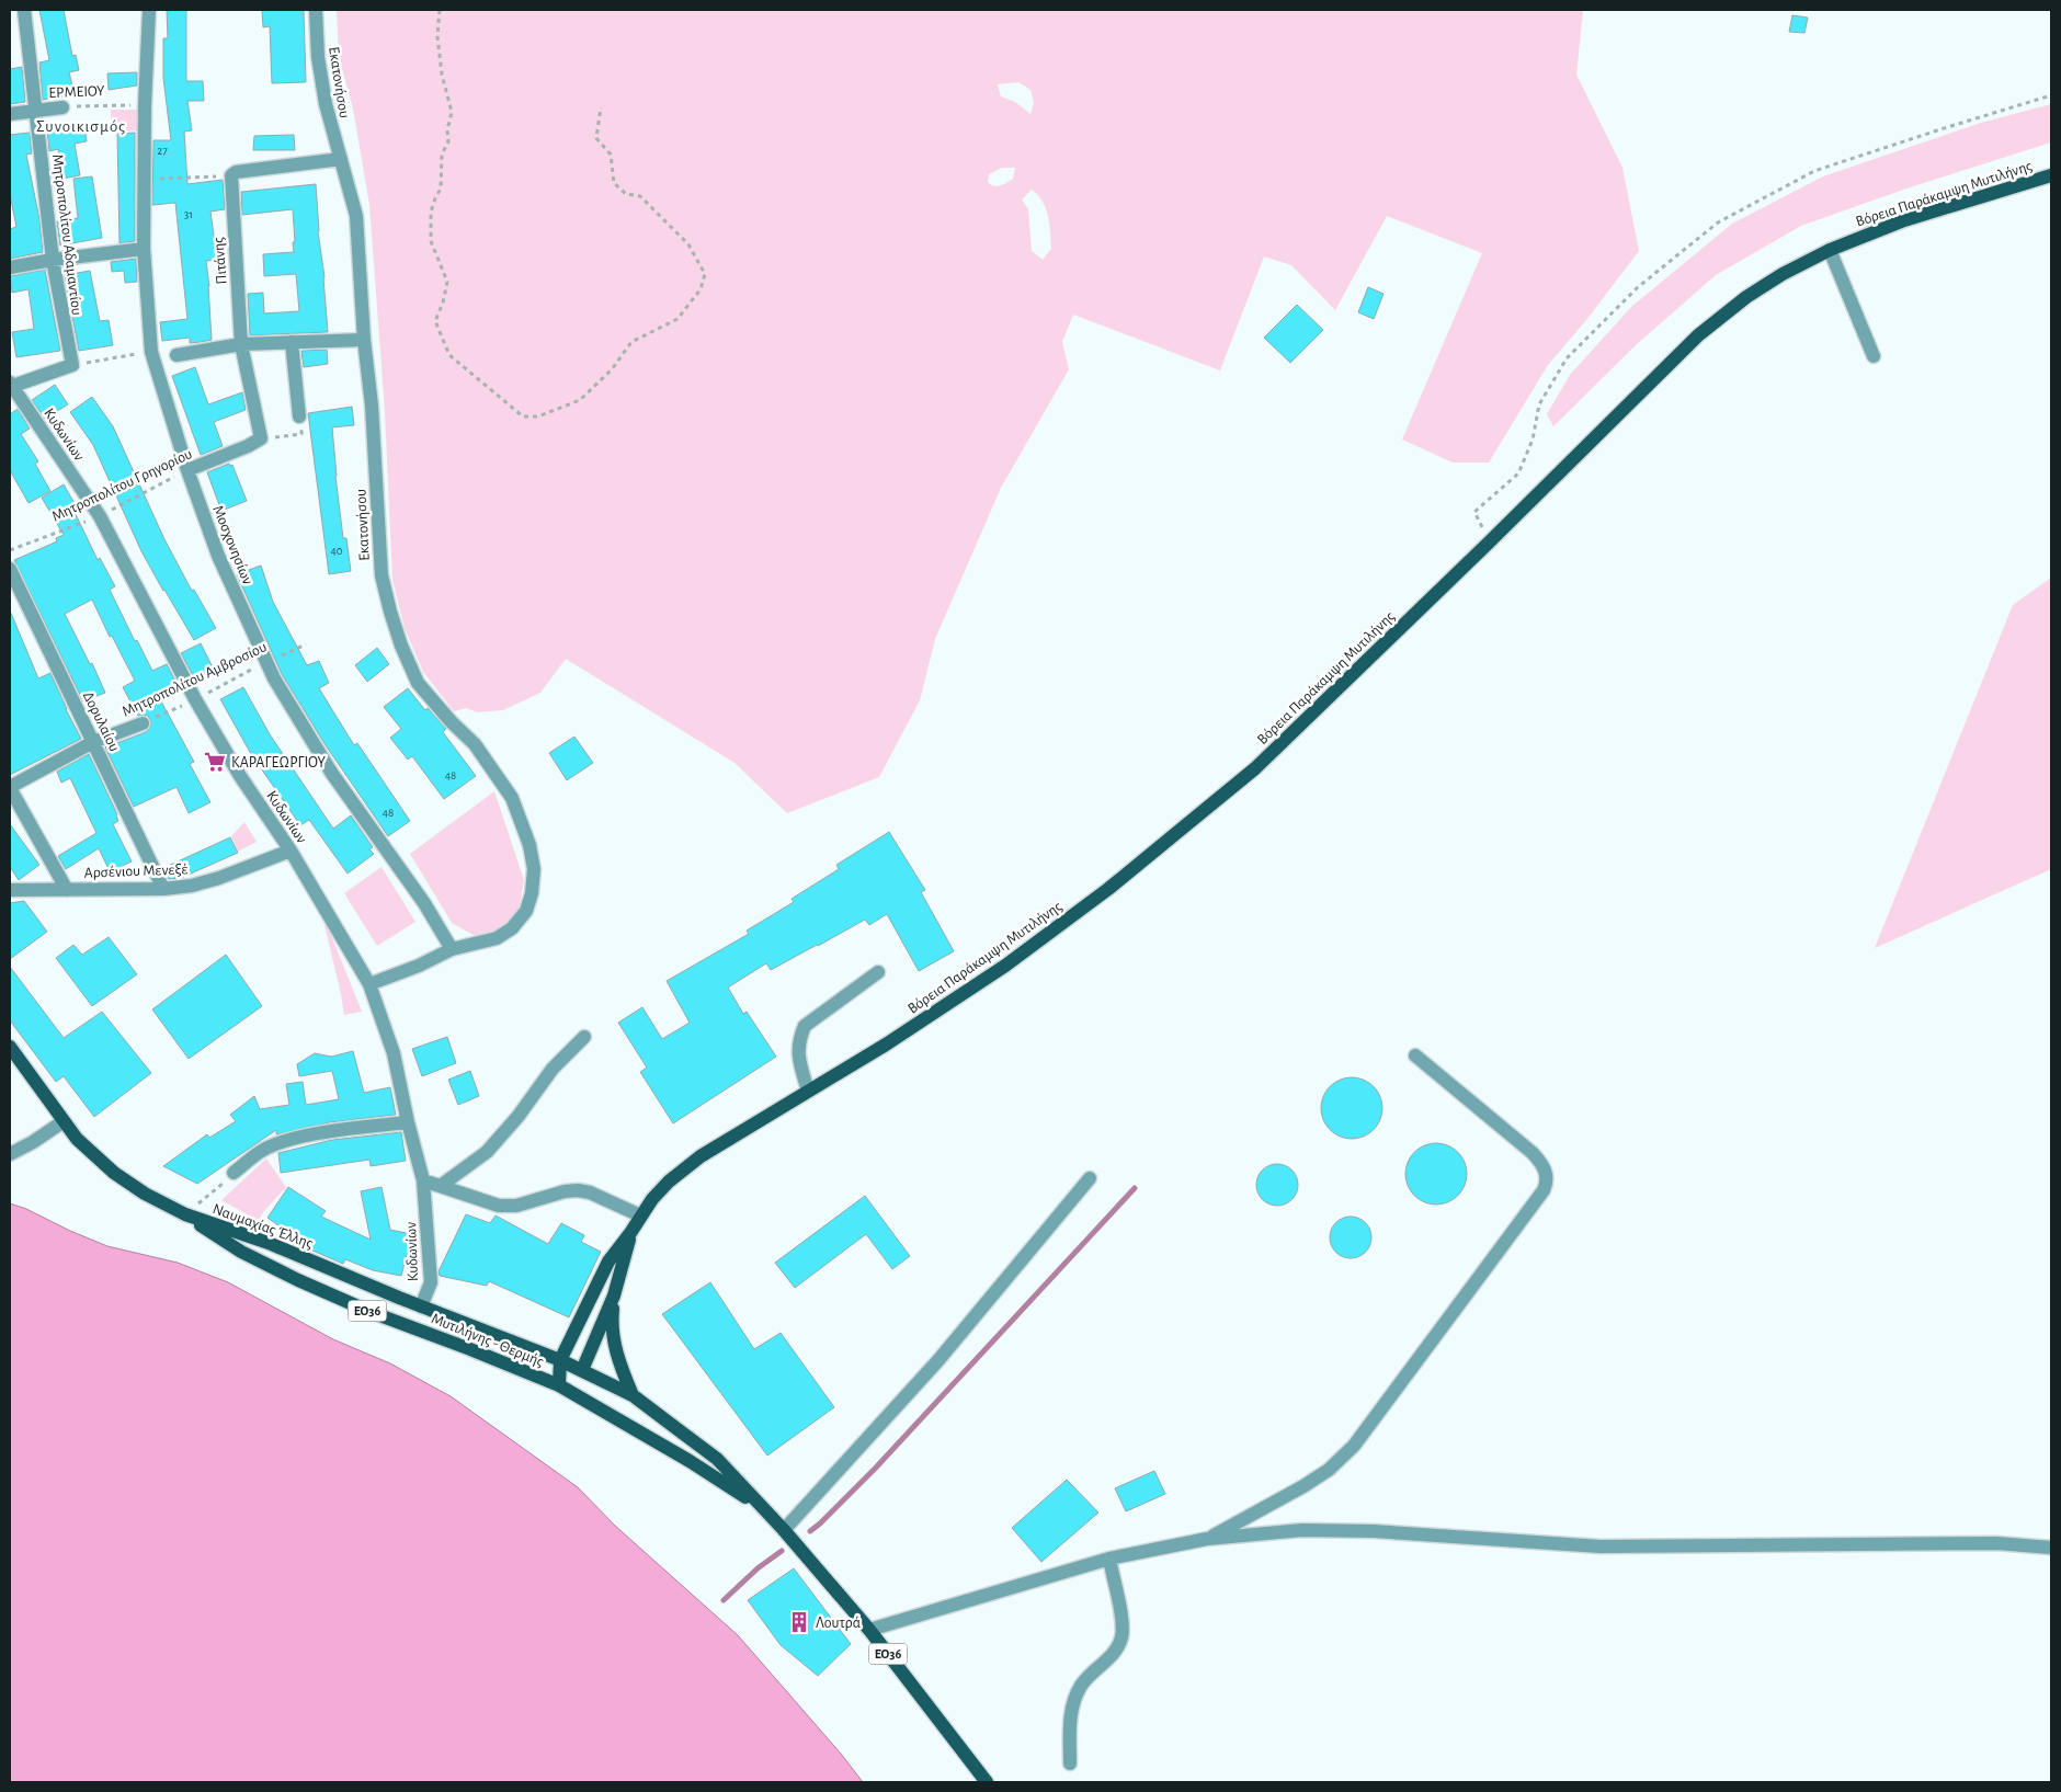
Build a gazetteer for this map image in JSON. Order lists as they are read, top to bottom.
{
  "streets": {
    "main road": [
      "Βόρεια Παράκαμψη Μυτιλήνης",
      "Ναυμαχίας Έλλης",
      "ΕΟ36",
      "Μυτιλήνης - Θερμής"
    ],
    "street": [
      "Εκατονήσου",
      "ΕΡΜΕΙΟΥ",
      "Μητροπολίτου Αδαμαντίου",
      "Πιτάνης",
      "Κυδωνίων",
      "Μητροπολίτου Γρηγορίου",
      "Μοσχονησίων",
      "Μητροπολίτου Αμβροσίου",
      "Δορυλαίου",
      "Αρσένιου Μενεξέ"
    ]
  },
  "crossings": [
    ["Εκατονήσου", "Μοσχονησίων"],
    ["ΕΡΜΕΙΟΥ", "Μητροπολίτου Αδαμαντίου"],
    ["ΕΡΜΕΙΟΥ", "Μοσχονησίων"],
    ["Βόρεια Παράκαμψη Μυτιλήνης", "Ναυμαχίας Έλλης"],
    ["Βόρεια Παράκαμψη Μυτιλήνης", "Μυτιλήνης - Θερμής"],
    ["Πιτάνης", "Μητροπολίτου Γρηγορίου"],
    ["Κυδωνίων", "Μητροπολίτου Γρηγορίου"],
    ["Κυδωνίων", "Μητροπολίτου Αμβροσίου"],
    ["Κυδωνίων", "Αρσένιου Μενεξέ"],
    ["Κυδωνίων", "Ναυμαχίας Έλλης"],
    ["Μητροπολίτου Γρηγορίου", "Μοσχονησίων"],
    ["Μοσχονησίων", "Μητροπολίτου Αμβροσίου"],
    ["Μητροπολίτου Αμβροσίου", "Δορυλαίου"],
    ["Δορυλαίου", "Αρσένιου Μενεξέ"],
    ["Ναυμαχίας Έλλης", "Μυτιλήνης - Θερμής"]
  ],
  "districts": ["Συνοικισμός"],
  "places": {
    "supermarket": ["ΚΑΡΑΓΕΩΡΓΙΟΥ"],
    "building": ["Λουτρά"]
  },
  "house_numbers": [
    "27",
    "31",
    "40",
    "48",
    "48"
  ]
}
